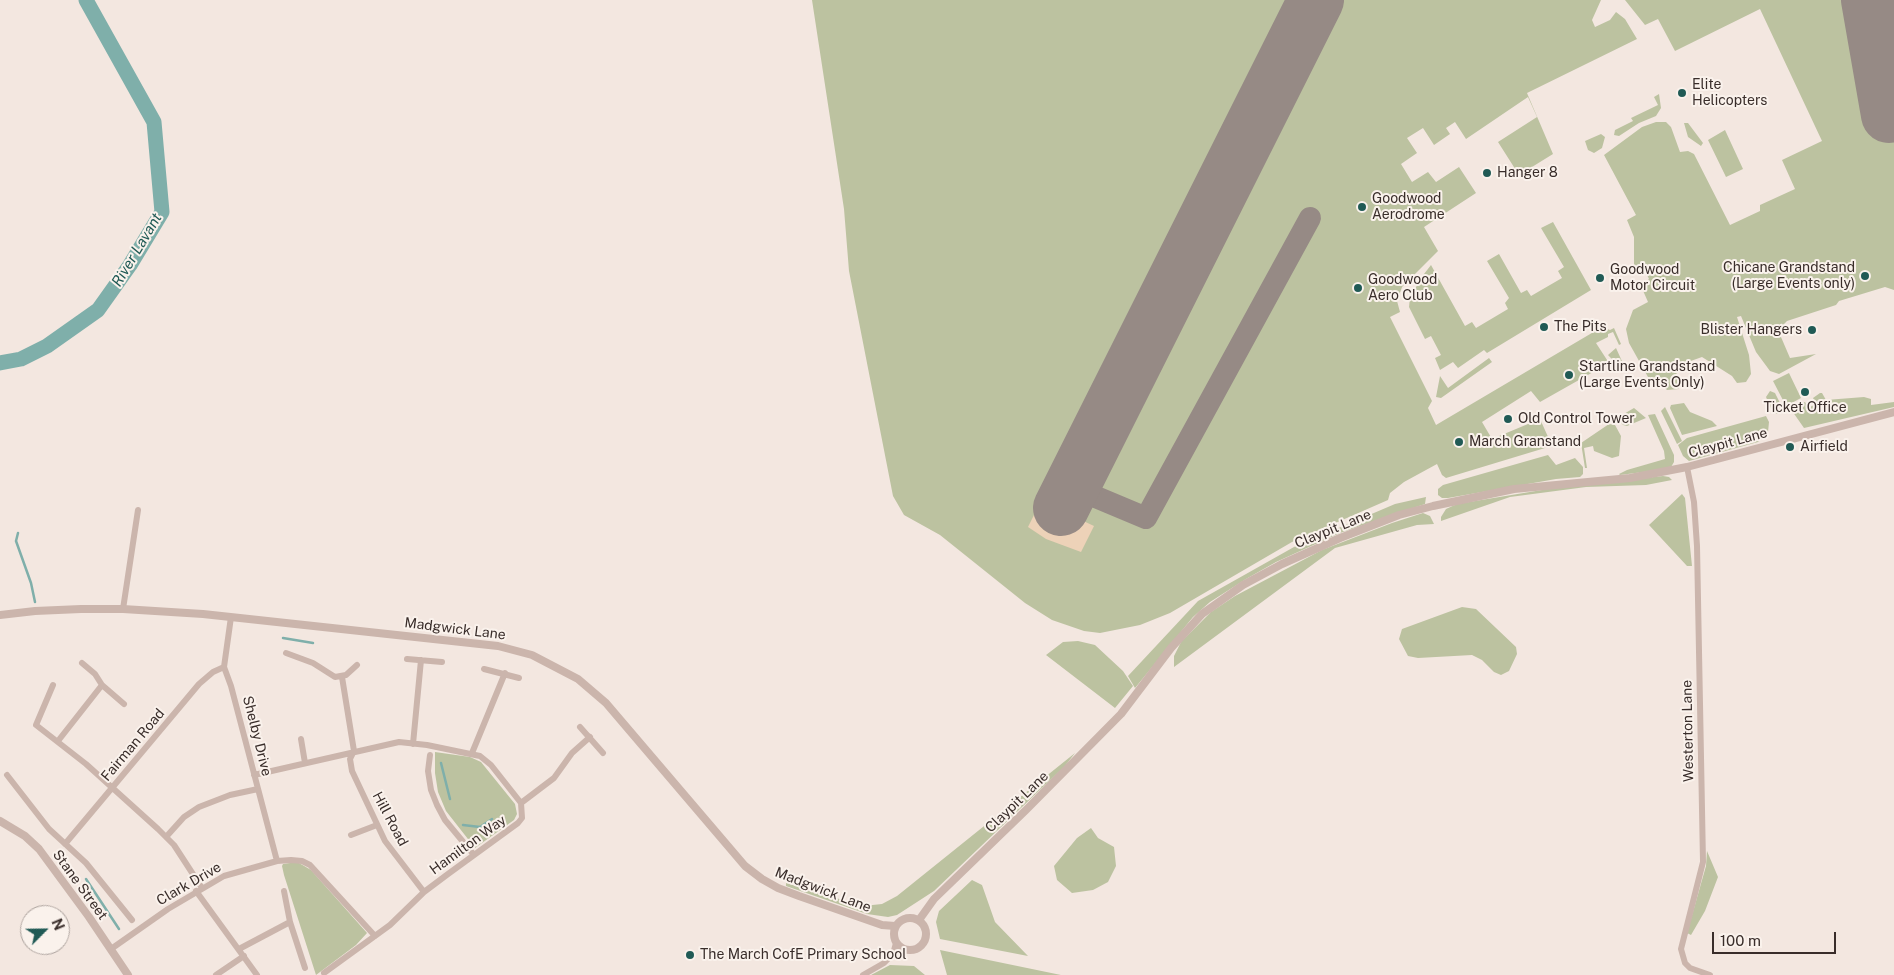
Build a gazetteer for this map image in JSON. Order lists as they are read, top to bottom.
{
  "streets": {
    "street": [
      "Claypit Lane",
      "Madgwick Lane",
      "Westerton Lane",
      "Shelby Drive",
      "Fairman Road",
      "Hill Road",
      "Hamilton Way",
      "Clark Drive",
      "Stane Street"
    ]
  },
  "crossings": [
    ["Claypit Lane", "Madgwick Lane"],
    ["Claypit Lane", "Westerton Lane"],
    ["Madgwick Lane", "Shelby Drive"],
    ["Shelby Drive", "Fairman Road"],
    ["Shelby Drive", "Clark Drive"],
    ["Hill Road", "Hamilton Way"],
    ["Hamilton Way", "Clark Drive"],
    ["Clark Drive", "Stane Street"]
  ],
  "water": ["River Lavant"],
  "places": [
    "Elite Helicopters",
    "Hanger 8",
    "Goodwood Aerodrome",
    "Chicane Grandstand (Large Events only)",
    "Goodwood Motor Circuit",
    "Goodwood Aero Club",
    "The Pits",
    "Blister Hangers",
    "Startline Grandstand (Large Events Only)",
    "Ticket Office",
    "Old Control Tower",
    "March Granstand",
    "Airfield",
    "The March CofE Primary School"
  ],
  "scale_bar": "100 m",
  "north": "top right"
}
